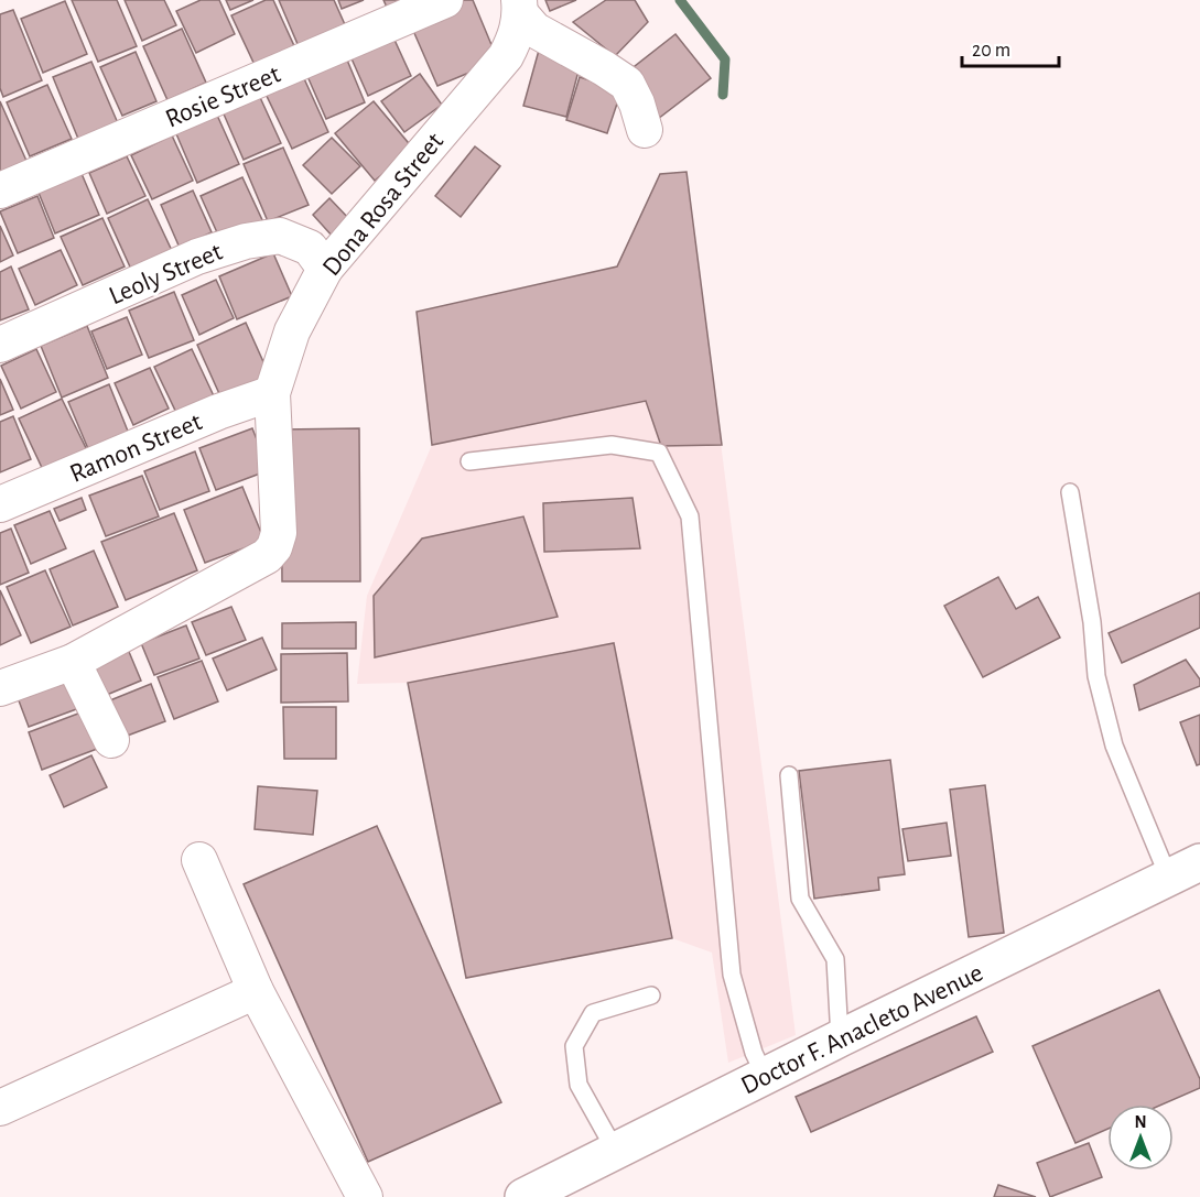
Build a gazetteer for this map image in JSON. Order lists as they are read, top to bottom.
{
  "streets": {
    "main road": ["Doctor F. Anacleto Avenue"],
    "street": [
      "Rosie Street",
      "Dona Rosa Street",
      "Leoly Street",
      "Ramon Street"
    ]
  },
  "crossings": [
    ["Dona Rosa Street", "Leoly Street"],
    ["Dona Rosa Street", "Ramon Street"]
  ],
  "scale_bar": "20 m",
  "north": "top"
}
